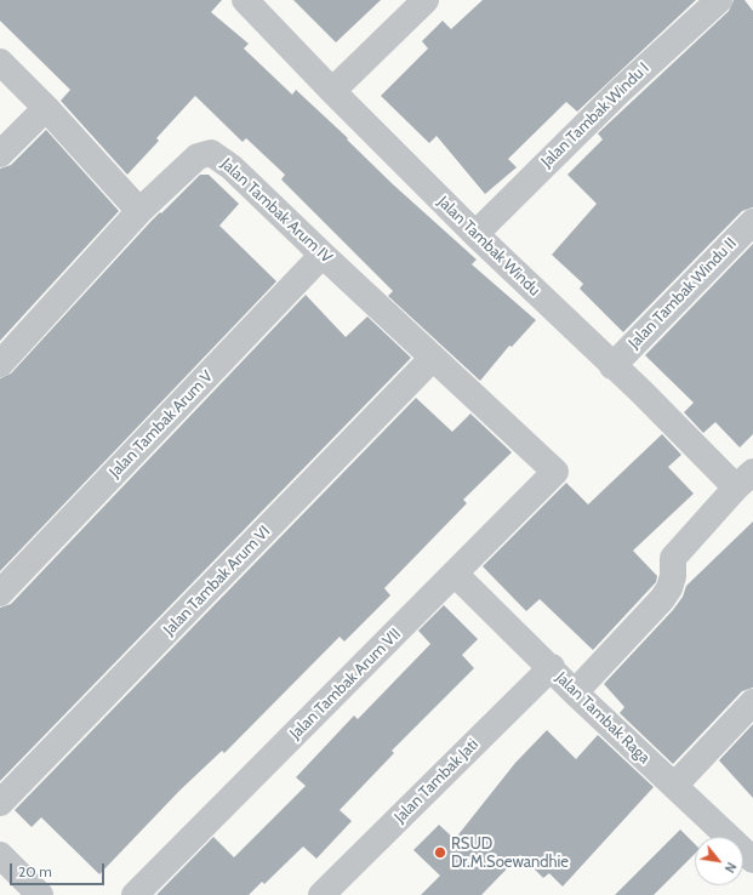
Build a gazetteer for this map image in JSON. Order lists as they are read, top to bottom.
{
  "streets": {
    "street": [
      "Jalan Tambak Windu I",
      "Jalan Tambak Arum IV",
      "Jalan Tambak Windu",
      "Jalan Tambak Windu II",
      "Jalan Tambak Arum V",
      "Jalan Tambak Arum VI",
      "Jalan Tambak Arum VII",
      "Jalan Tambak Raga",
      "Jalan Tambak Jati"
    ]
  },
  "crossings": [
    ["Jalan Tambak Windu I", "Jalan Tambak Windu"],
    ["Jalan Tambak Arum IV", "Jalan Tambak Arum V"],
    ["Jalan Tambak Arum IV", "Jalan Tambak Arum VI"],
    ["Jalan Tambak Arum IV", "Jalan Tambak Arum VII"],
    ["Jalan Tambak Windu", "Jalan Tambak Windu II"],
    ["Jalan Tambak Arum VII", "Jalan Tambak Raga"],
    ["Jalan Tambak Raga", "Jalan Tambak Jati"]
  ],
  "places": ["RSUD Dr.M.Soewandhie"],
  "scale_bar": "20 m",
  "north": "bottom right"
}
